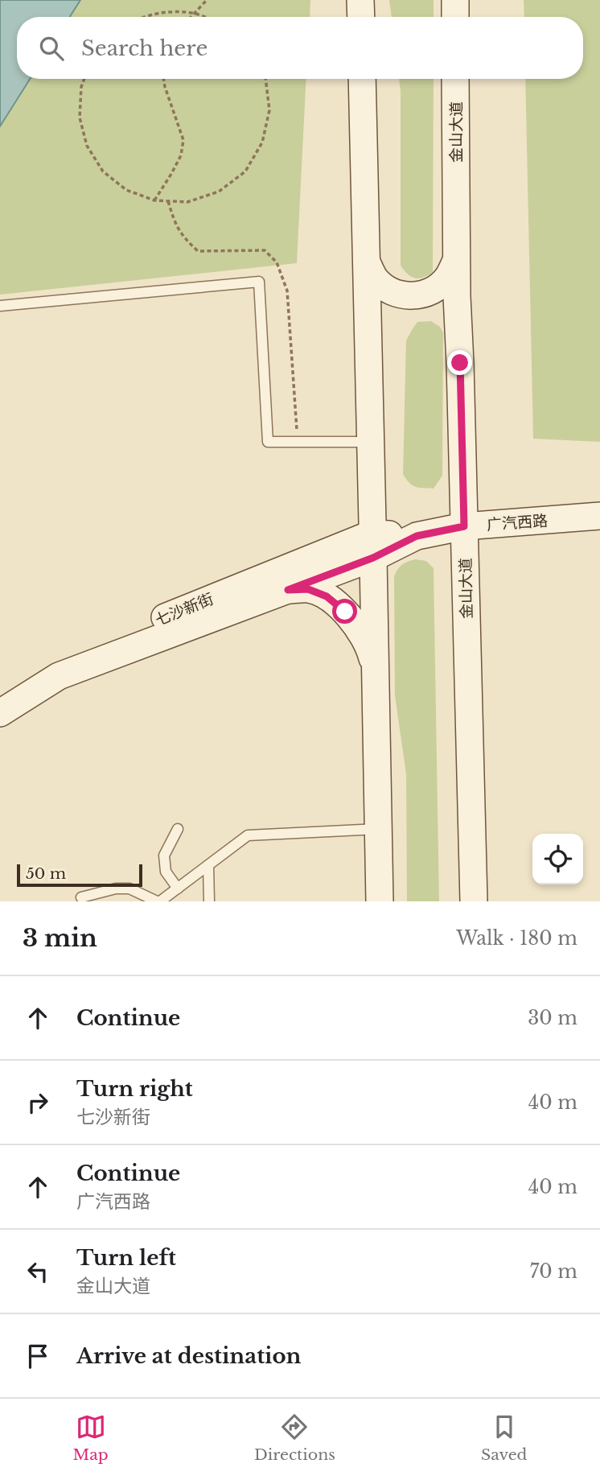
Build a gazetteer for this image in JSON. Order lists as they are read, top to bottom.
{
  "streets": {
    "main road": ["金山大道", "广汽西路", "七沙新街"]
  },
  "crossings": [
    ["金山大道", "广汽西路"],
    ["广汽西路", "七沙新街"]
  ],
  "scale_bar": "50 m",
  "page": {
    "search": "Search here",
    "scale": "50 m",
    "heading": ["3 min", "Walk · 180 m"],
    "list": [
      ["Continue", "30 m"],
      ["Turn right", "七沙新街", "40 m"],
      ["Continue", "广汽西路", "40 m"],
      ["Turn left", "金山大道", "70 m"],
      "Arrive at destination"
    ],
    "nav": ["Map", "Directions", "Saved"]
  }
}
